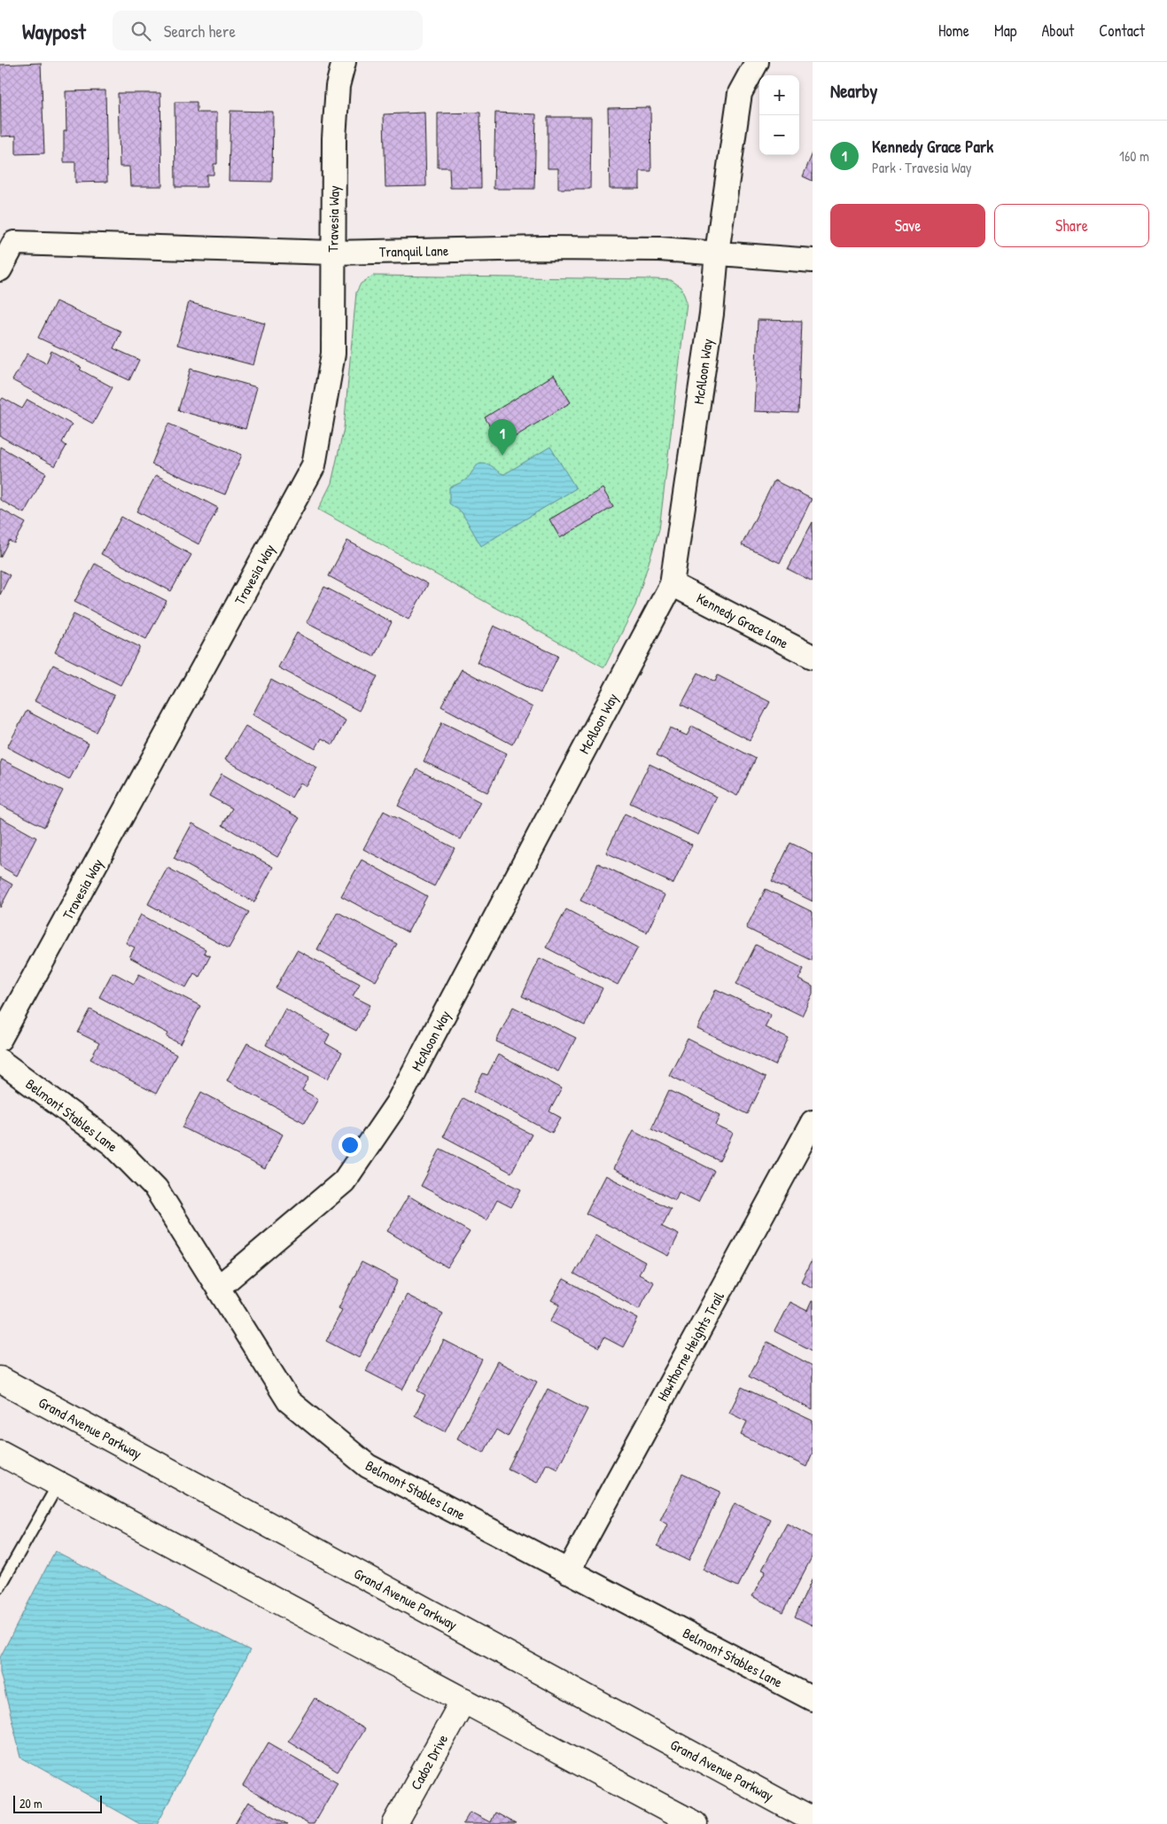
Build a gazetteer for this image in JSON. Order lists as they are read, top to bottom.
{
  "streets": {
    "street": [
      "Travesia Way",
      "Tranquil Lane",
      "McAloon Way",
      "Kennedy Grace Lane",
      "Belmont Stables Lane",
      "Hawthorne Heights Trail",
      "Grand Avenue Parkway",
      "Cadoz Drive"
    ]
  },
  "crossings": [
    ["Travesia Way", "Tranquil Lane"],
    ["Tranquil Lane", "McAloon Way"],
    ["McAloon Way", "Kennedy Grace Lane"],
    ["McAloon Way", "Belmont Stables Lane"],
    ["Belmont Stables Lane", "Hawthorne Heights Trail"]
  ],
  "scale_bar": "20 m",
  "page": {
    "header": "Waypost",
    "search": "Search here",
    "nav": [
      "Home",
      "Map",
      "About",
      "Contact"
    ],
    "heading": "Nearby",
    "map_buttons": ["+", "−"],
    "list": [
      {
        "mark": "1",
        "name": "Kennedy Grace Park",
        "note": "Park · Travesia Way",
        "value": "160 m"
      }
    ],
    "buttons": ["Save", "Share"],
    "pins": "1",
    "scale": "20 m"
  }
}
